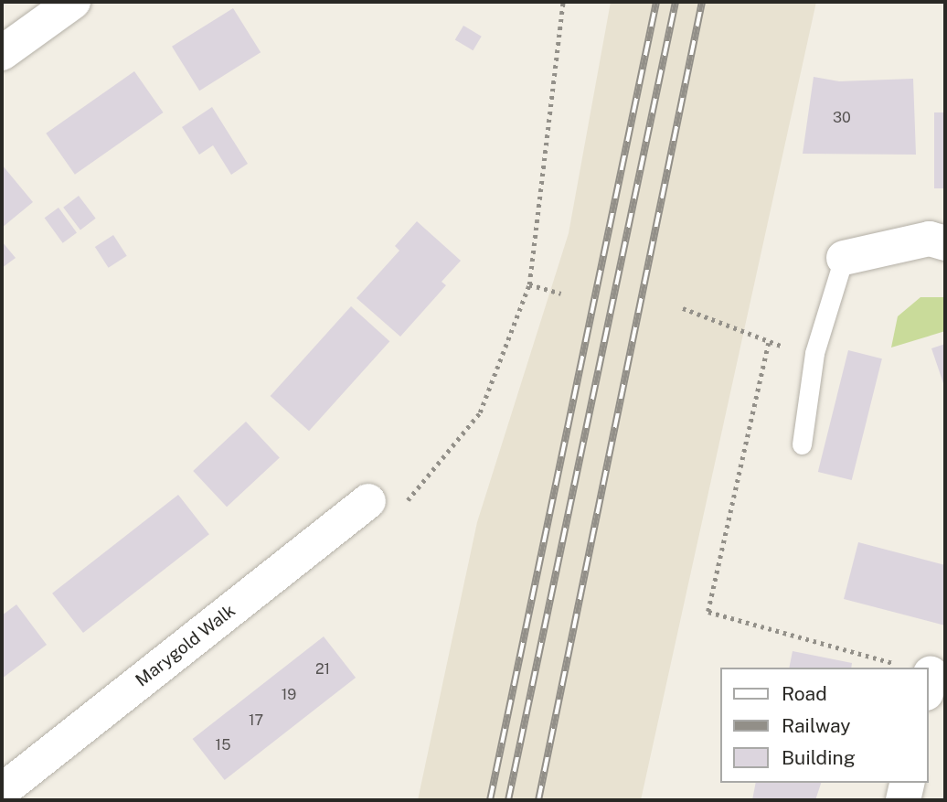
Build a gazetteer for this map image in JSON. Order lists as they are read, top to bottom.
{
  "streets": {
    "street": ["Marygold Walk"]
  },
  "house_numbers": [
    "30",
    "21",
    "19",
    "17",
    "15"
  ],
  "legend": ["Road", "Railway", "Building"]
}
